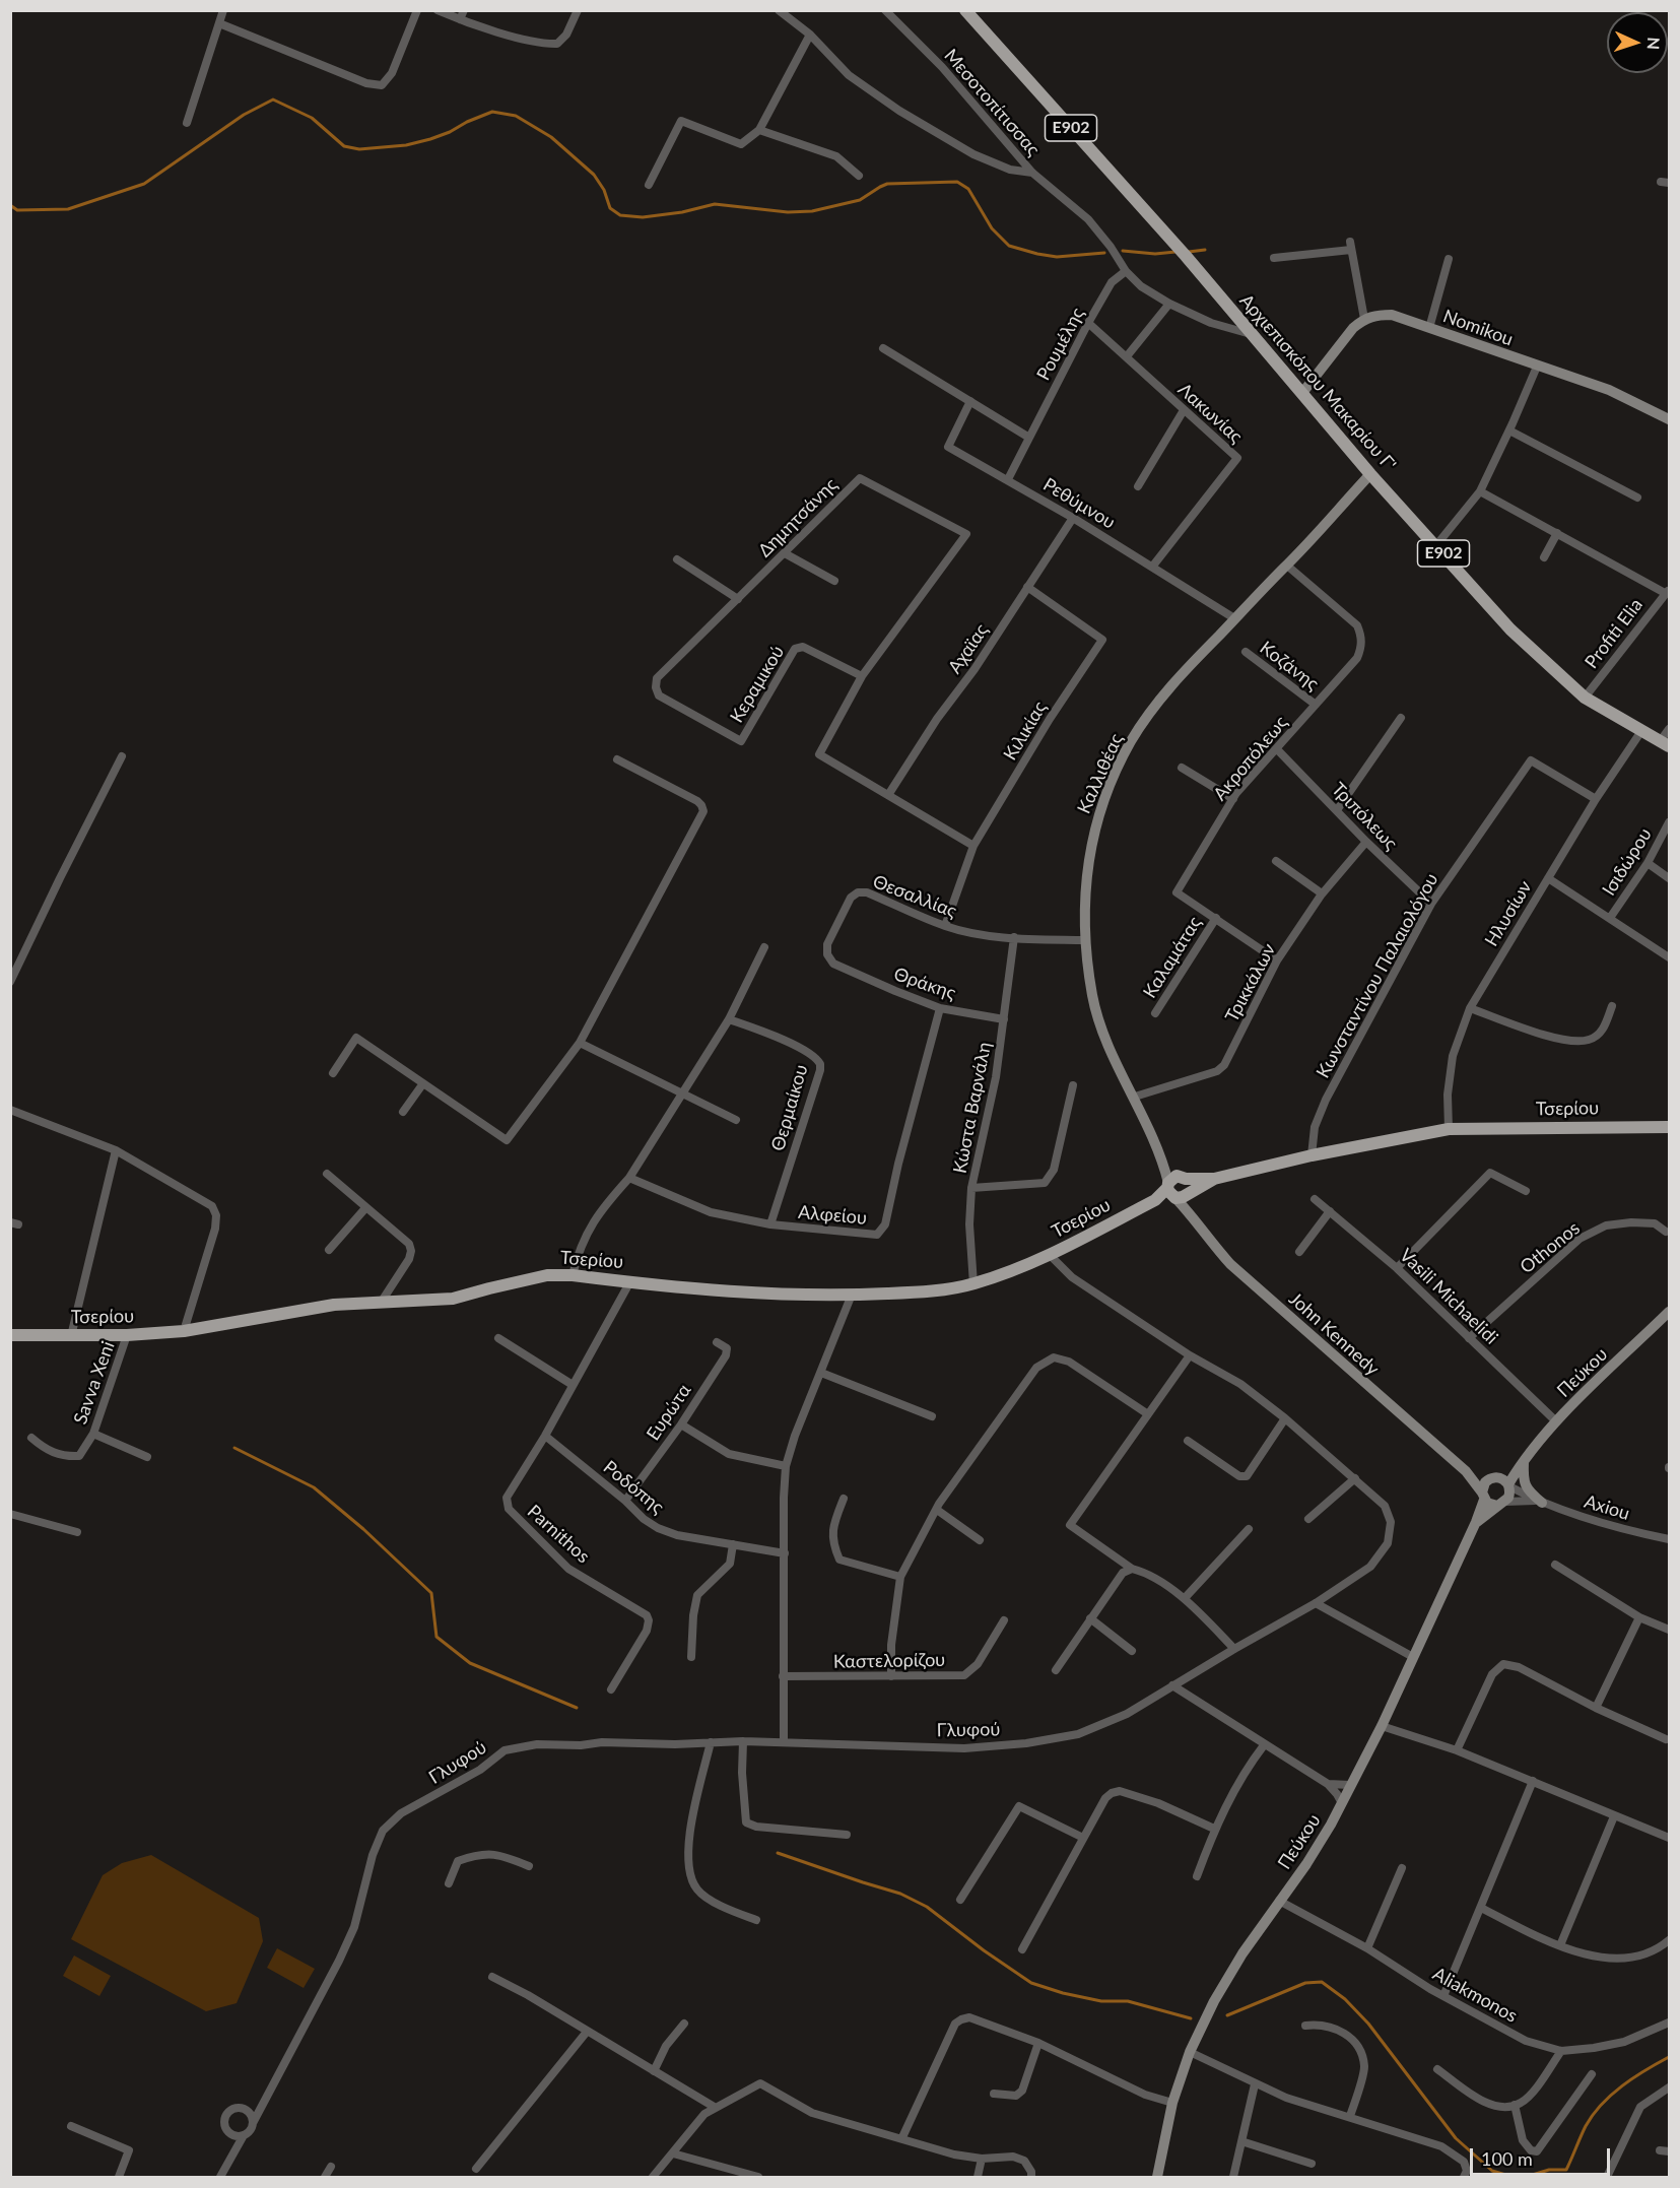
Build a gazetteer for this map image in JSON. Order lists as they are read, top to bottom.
{
  "streets": {
    "main road": ["E902", "Αρχιεπισκόπου Μακαρίου Γ'", "Τσερίου"],
    "street": [
      "Μεσοτοπίτισσας",
      "Nomikou",
      "Ρουμέλης",
      "Λακωνίας",
      "Ρεθύμνου",
      "Δημητσάνης",
      "Profiti Elia",
      "Αχαϊας",
      "Κοζάνης",
      "Κεραμικού",
      "Κιλικίας",
      "Ακροπόλεως",
      "Καλλιθέας",
      "Τριπόλεως",
      "Ισιδώρου",
      "Θεσαλλίας",
      "Ηλυσίων",
      "Καλαμάτας",
      "Κωνσταντίνου Παλαιολόγου",
      "Τρικκάλων",
      "Θράκης",
      "Θερμαίκου",
      "Κώστα Βαρνάλη",
      "Αλφείου",
      "Othonos",
      "Vasili Michaelidi",
      "John Kennedy",
      "Πεύκου",
      "Savva Xeni",
      "Ευρώτα",
      "Ροδόπης",
      "Axiou",
      "Parnithos",
      "Καστελορίζου",
      "Γλυφού",
      "Aliakmonos"
    ]
  },
  "crossings": [
    ["Μεσοτοπίτισσας", "Ρουμέλης"],
    ["Μεσοτοπίτισσας", "Αρχιεπισκόπου Μακαρίου Γ'"],
    ["Ρουμέλης", "Λακωνίας"],
    ["Ρουμέλης", "Ρεθύμνου"],
    ["Αρχιεπισκόπου Μακαρίου Γ'", "Profiti Elia"],
    ["Αρχιεπισκόπου Μακαρίου Γ'", "Καλλιθέας"],
    ["Αρχιεπισκόπου Μακαρίου Γ'", "Ηλυσίων"],
    ["Λακωνίας", "Ρεθύμνου"],
    ["Ρεθύμνου", "Αχαϊας"],
    ["Ρεθύμνου", "Καλλιθέας"],
    ["Δημητσάνης", "Κεραμικού"],
    ["Αχαϊας", "Κιλικίας"],
    ["Κοζάνης", "Ακροπόλεως"],
    ["Κιλικίας", "Θεσαλλίας"],
    ["Ακροπόλεως", "Καλλιθέας"],
    ["Ακροπόλεως", "Τριπόλεως"],
    ["Ακροπόλεως", "Καλαμάτας"],
    ["Ακροπόλεως", "Τρικκάλων"],
    ["Καλλιθέας", "Θεσαλλίας"],
    ["Καλλιθέας", "Τρικκάλων"],
    ["Καλλιθέας", "John Kennedy"],
    ["Τριπόλεως", "Κωνσταντίνου Παλαιολόγου"],
    ["Τριπόλεως", "Τρικκάλων"],
    ["Θεσαλλίας", "Θράκης"],
    ["Θεσαλλίας", "Κώστα Βαρνάλη"],
    ["Ηλυσίων", "Κωνσταντίνου Παλαιολόγου"],
    ["Ηλυσίων", "Τσερίου"],
    ["Κωνσταντίνου Παλαιολόγου", "Τσερίου"],
    ["Θράκης", "Κώστα Βαρνάλη"],
    ["Θράκης", "Αλφείου"],
    ["Θερμαίκου", "Αλφείου"],
    ["Κώστα Βαρνάλη", "Τσερίου"],
    ["Τσερίου", "John Kennedy"],
    ["Τσερίου", "Savva Xeni"],
    ["Τσερίου", "Parnithos"],
    ["Τσερίου", "Γλυφού"],
    ["Othonos", "Vasili Michaelidi"],
    ["Vasili Michaelidi", "Πεύκου"],
    ["Πεύκου", "Axiou"],
    ["Πεύκου", "Aliakmonos"],
    ["Ευρώτα", "Ροδόπης"],
    ["Ροδόπης", "Parnithos"]
  ],
  "scale_bar": "100 m",
  "north": "right"
}
